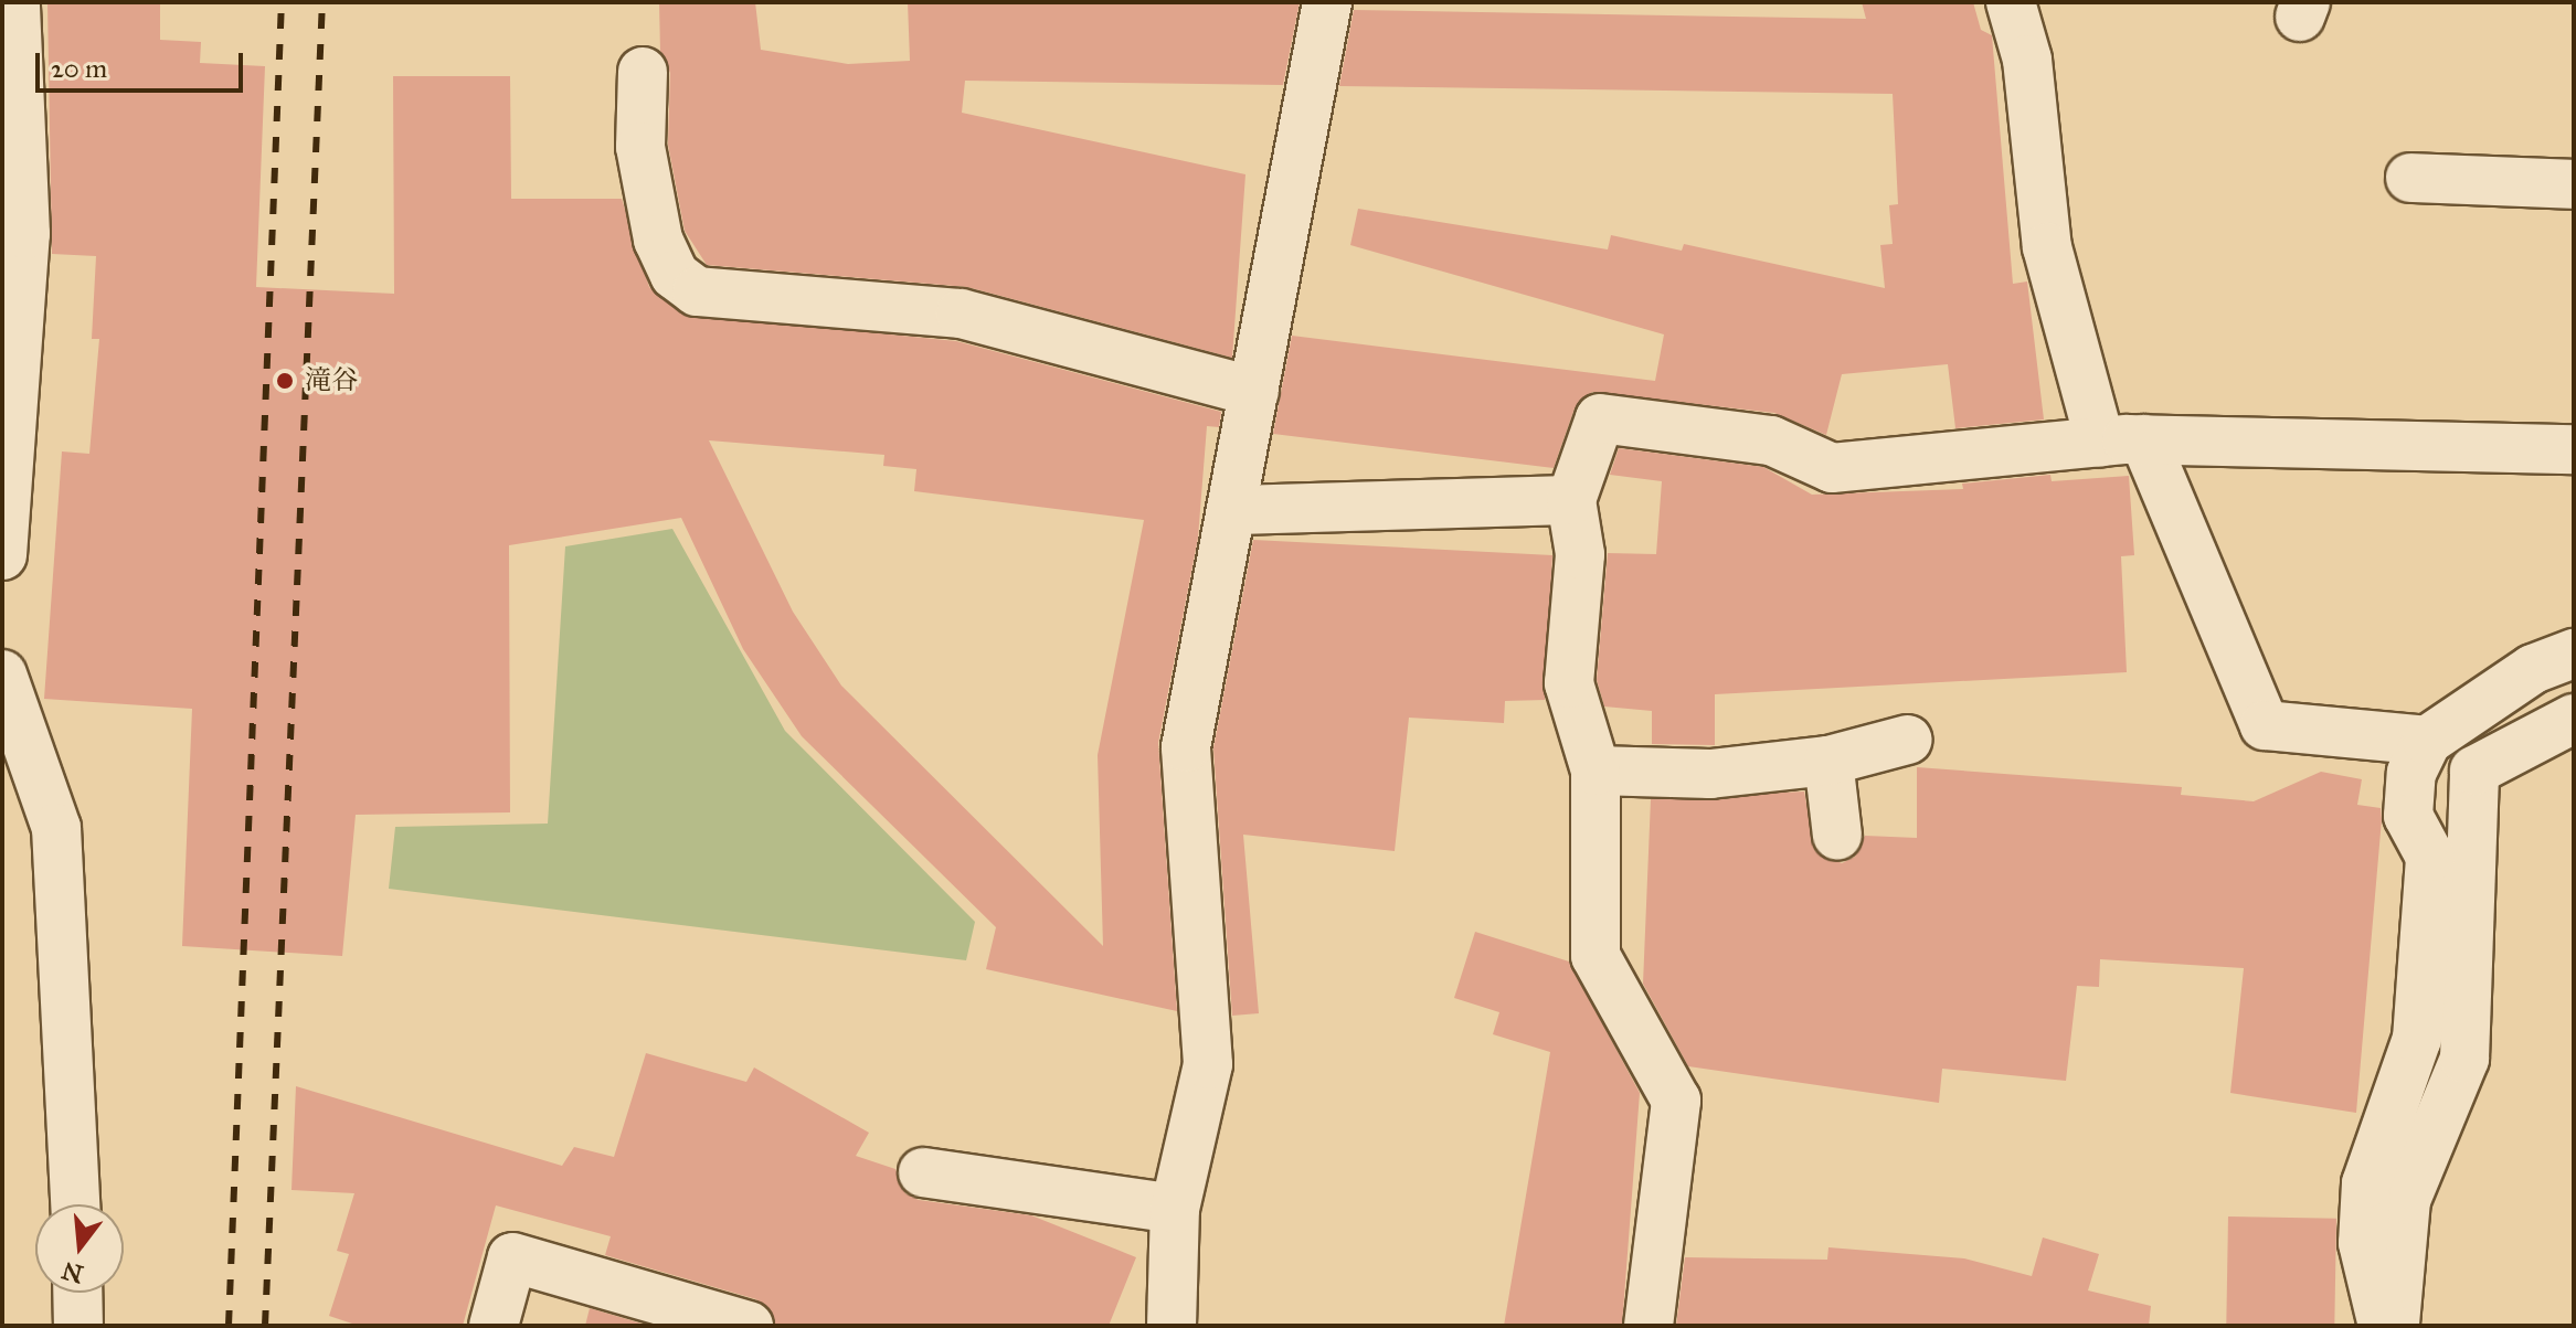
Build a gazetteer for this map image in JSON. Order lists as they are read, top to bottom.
{
  "places": ["滝谷"],
  "scale_bar": "20 m",
  "north": "bottom"
}
